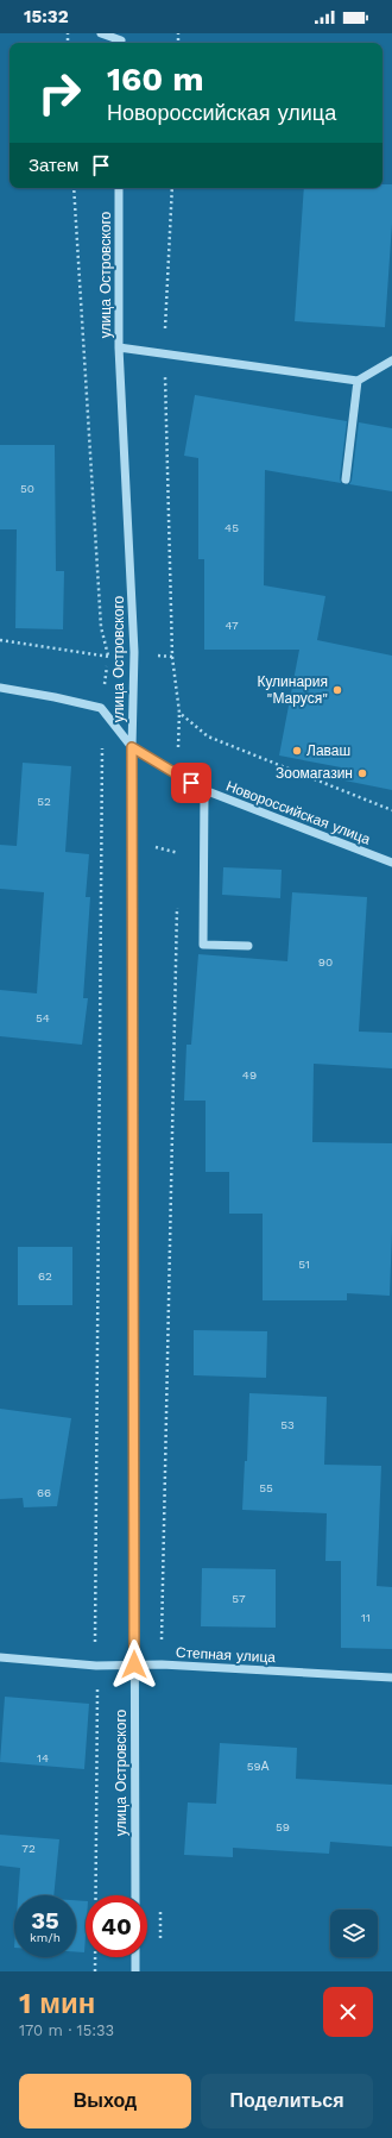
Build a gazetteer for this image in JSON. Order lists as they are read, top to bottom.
{
  "streets": {
    "street": ["улица Островского", "Новороссийская улица", "Степная улица"]
  },
  "crossings": [
    ["улица Островского", "Новороссийская улица"],
    ["улица Островского", "Степная улица"]
  ],
  "places": ["Кулинария \"Маруся\"", "Лаваш", "Зоомагазин"],
  "house_numbers": [
    "50",
    "45",
    "47",
    "52",
    "90",
    "54",
    "49",
    "51",
    "62",
    "53",
    "55",
    "66",
    "57",
    "11",
    "14",
    "59А",
    "59",
    "72"
  ],
  "page": {
    "status": "15:32",
    "turn": ["160 m", "Новороссийская улица"],
    "then": "Затем",
    "speed": "35 km/h",
    "limit": "40",
    "heading": ["1 мин", "170 m · 15:33"],
    "buttons": ["Выход", "Поделиться"]
  }
}
